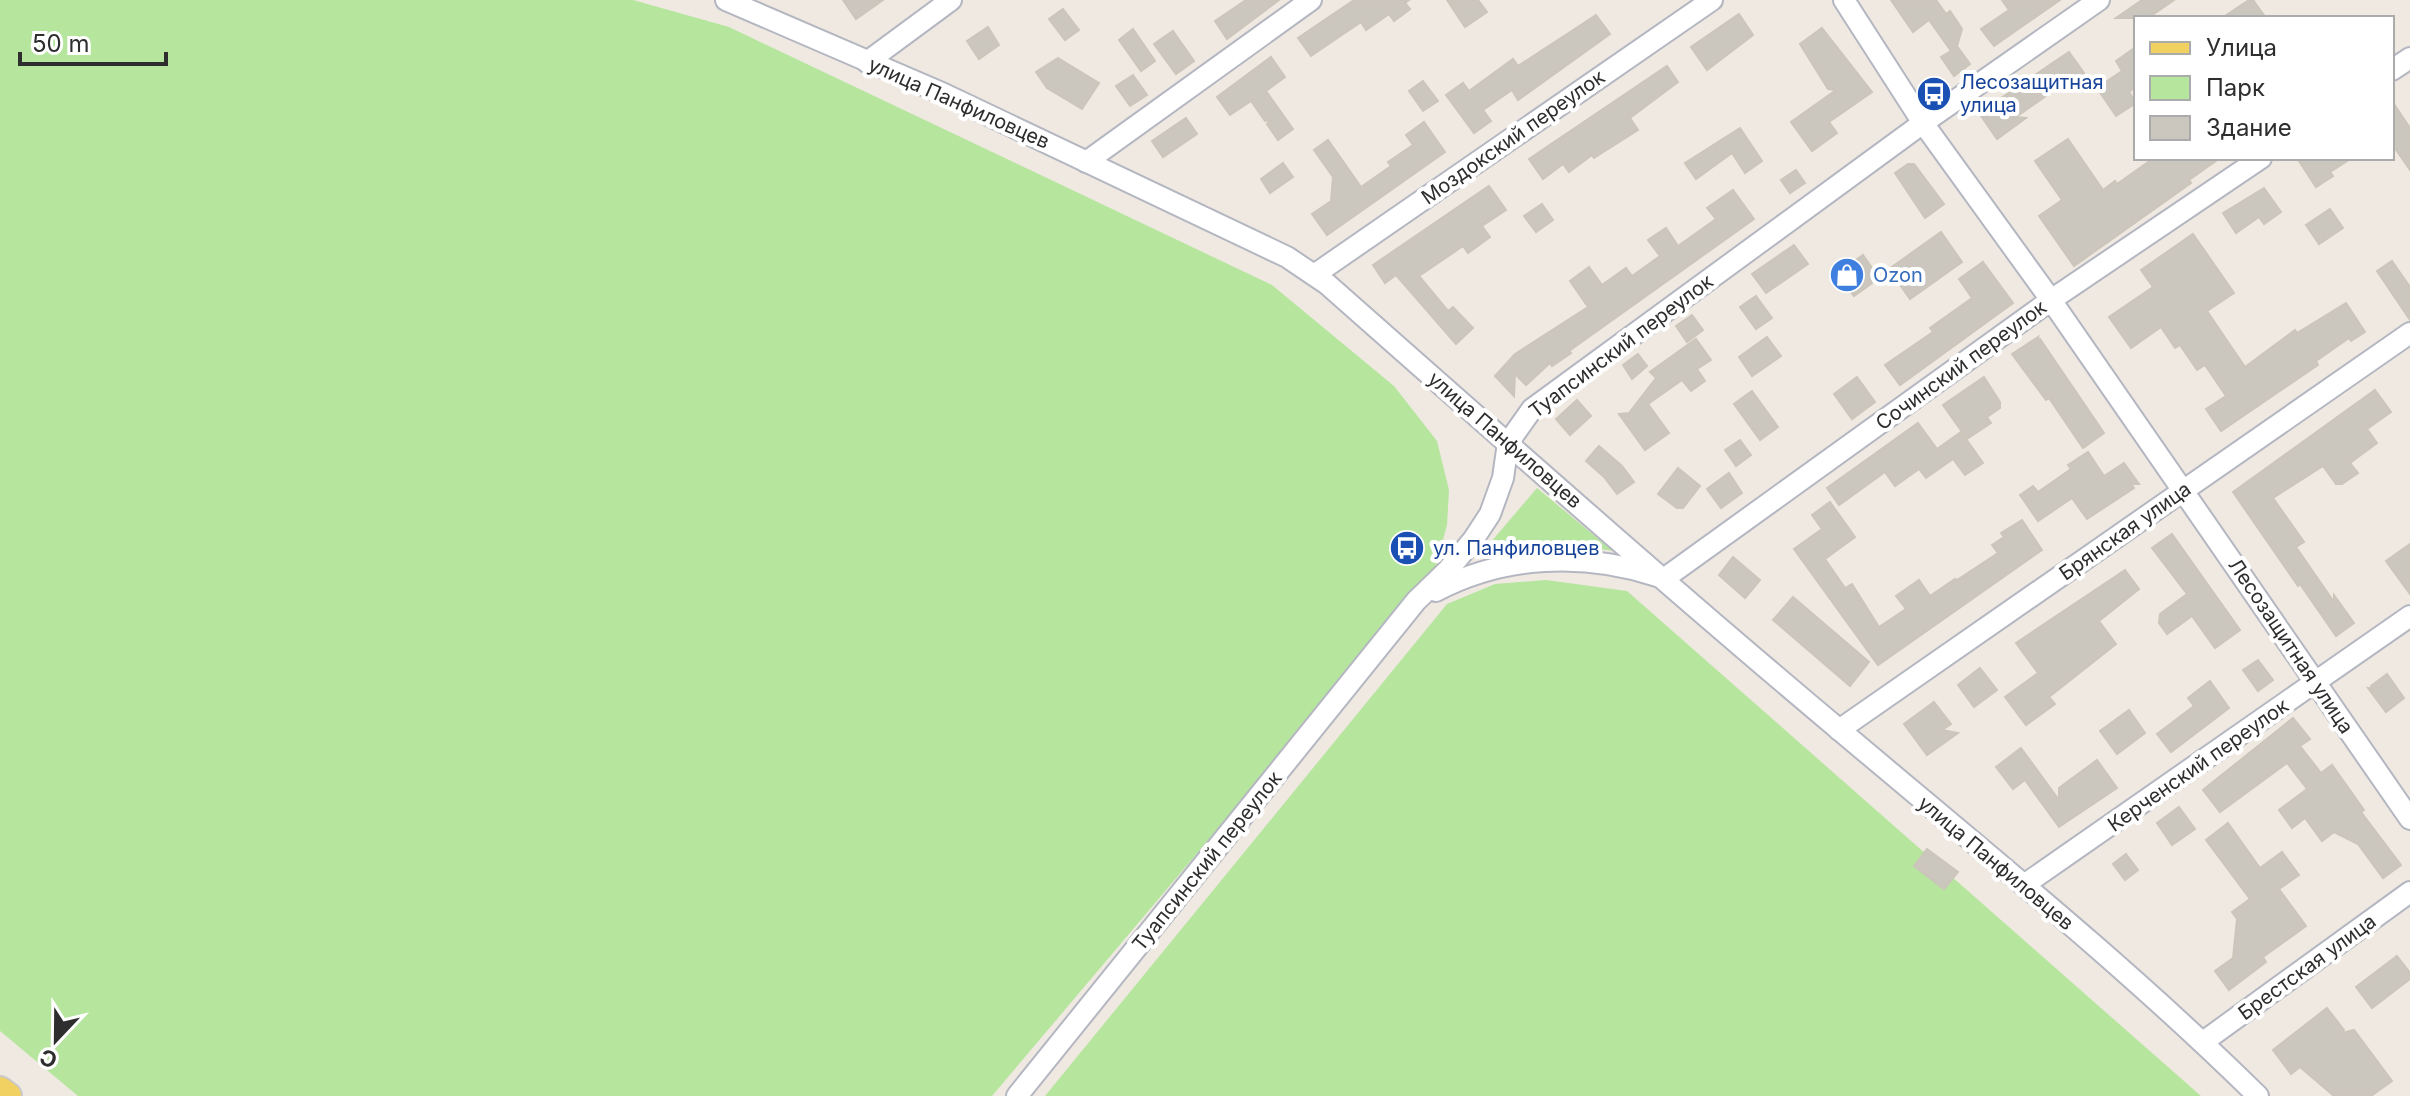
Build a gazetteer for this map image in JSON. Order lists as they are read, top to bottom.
{
  "streets": {
    "street": [
      "улица Панфиловцев",
      "Моздокский переулок",
      "Туапсинский переулок",
      "Сочинский переулок",
      "Брянская улица",
      "Лесозащитная улица",
      "Керченский переулок",
      "Брестская улица"
    ]
  },
  "crossings": [
    ["улица Панфиловцев", "Моздокский переулок"],
    ["улица Панфиловцев", "Туапсинский переулок"],
    ["улица Панфиловцев", "Сочинский переулок"],
    ["улица Панфиловцев", "Брянская улица"],
    ["улица Панфиловцев", "Керченский переулок"],
    ["улица Панфиловцев", "Брестская улица"],
    ["Туапсинский переулок", "Лесозащитная улица"],
    ["Сочинский переулок", "Лесозащитная улица"],
    ["Брянская улица", "Лесозащитная улица"],
    ["Лесозащитная улица", "Керченский переулок"]
  ],
  "places": {
    "bus stop": ["Лесозащитная улица", "ул. Панфиловцев"],
    "shop": ["Ozon"]
  },
  "legend": ["Улица", "Парк", "Здание"],
  "scale_bar": "50 m",
  "north": "bottom"
}
